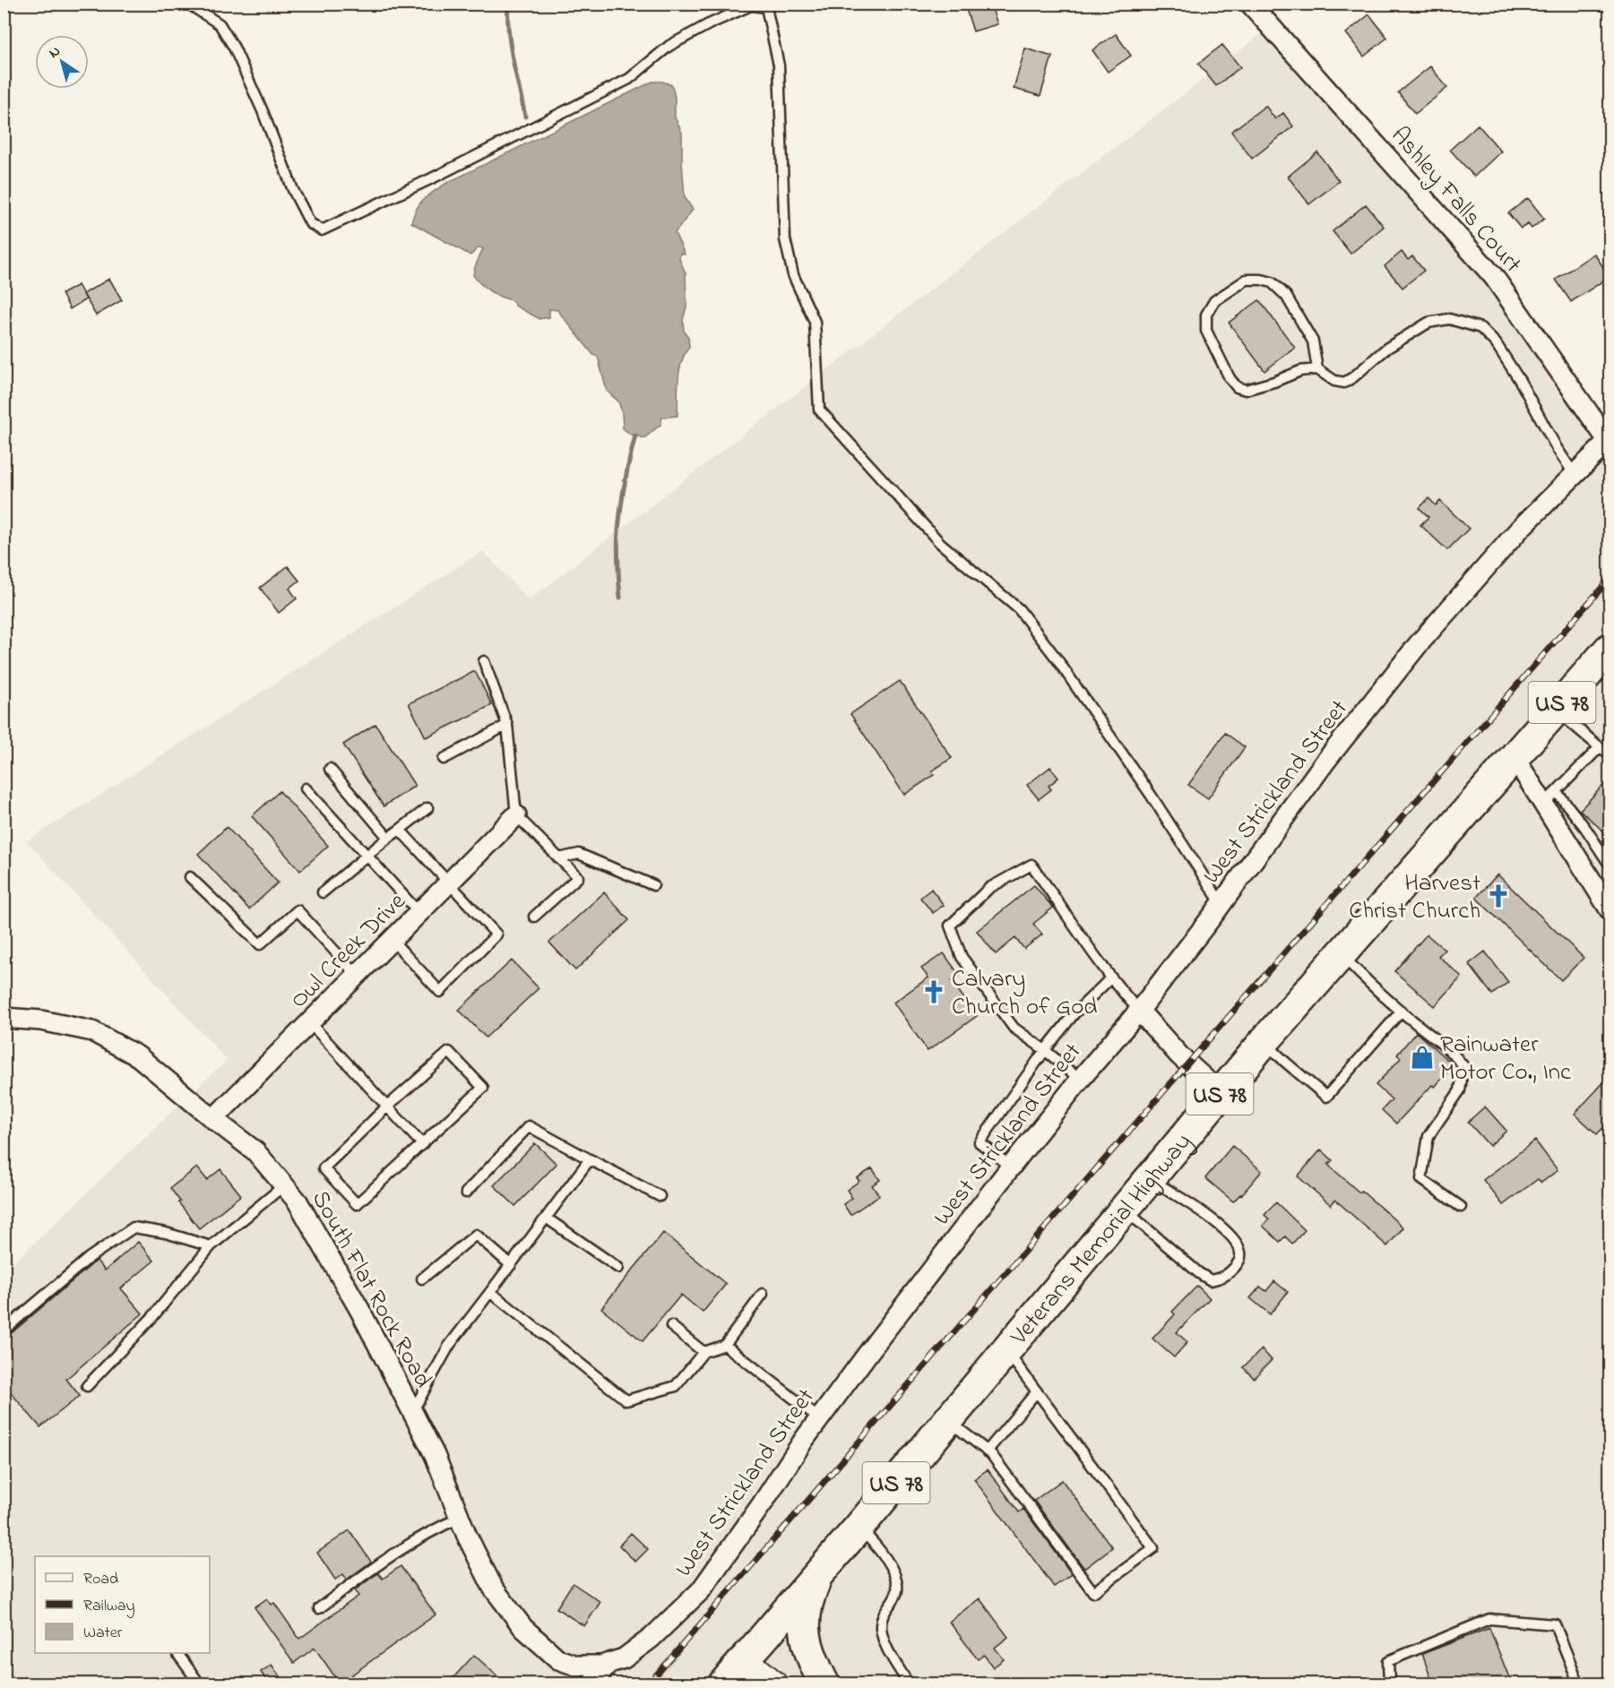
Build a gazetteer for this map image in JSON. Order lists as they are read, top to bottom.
{
  "streets": {
    "main road": ["US 78", "Veterans Memorial Highway"],
    "street": [
      "Ashley Falls Court",
      "West Strickland Street",
      "Owl Creek Drive",
      "South Flat Rock Road"
    ]
  },
  "crossings": [
    ["Ashley Falls Court", "West Strickland Street"],
    ["West Strickland Street", "South Flat Rock Road"],
    ["Owl Creek Drive", "South Flat Rock Road"]
  ],
  "places": {
    "church": ["Harvest Christ Church", "Calvary Church of God"],
    "shop": ["Rainwater Motor Co., Inc"]
  },
  "legend": ["Road", "Railway", "Water"],
  "north": "top left"
}
